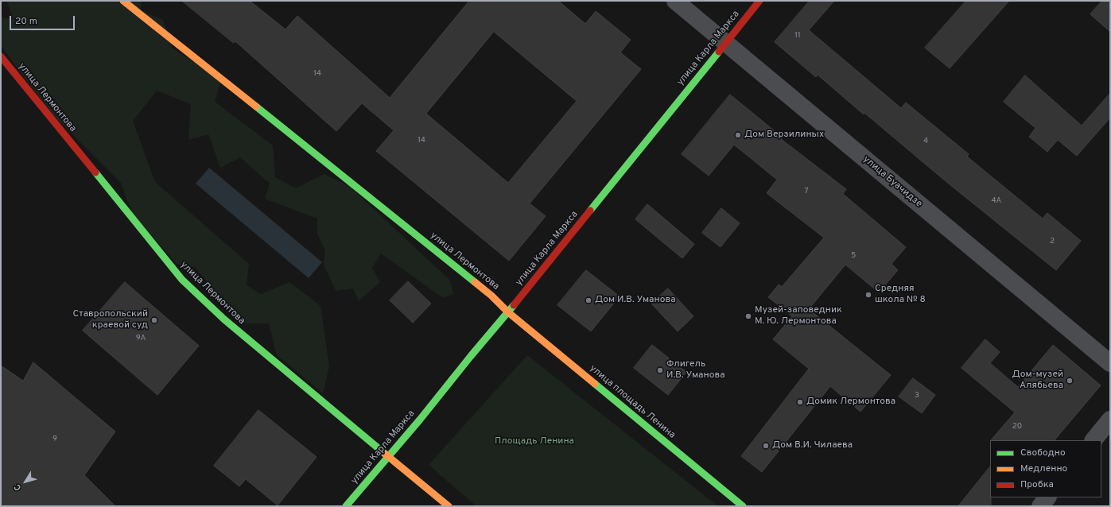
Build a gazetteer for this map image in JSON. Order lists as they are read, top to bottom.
{
  "streets": {
    "street": [
      "улица Карла Маркса",
      "улица Лермонтова",
      "улица Буачидзе",
      "улица площадь Ленина"
    ]
  },
  "crossings": [
    ["улица Карла Маркса", "улица Лермонтова"],
    ["улица Карла Маркса", "улица Буачидзе"],
    ["улица Карла Маркса", "улица площадь Ленина"],
    ["улица Лермонтова", "улица площадь Ленина"]
  ],
  "parks": ["Площадь Ленина"],
  "places": [
    "Дом Верзилиных",
    "Средняя школа № 8",
    "Дом И.В. Уманова",
    "Музей-заповедник М. Ю. Лермонтова",
    "Ставропольский краевой суд",
    "Флигель И.В. Уманова",
    "Дом-музей Алябьева",
    "Домик Лермонтова",
    "Дом В.И. Чилаева"
  ],
  "house_numbers": [
    "11",
    "14",
    "14",
    "4",
    "7",
    "4А",
    "2",
    "5",
    "9А",
    "3",
    "20",
    "9"
  ],
  "legend": ["Свободно", "Медленно", "Пробка"],
  "scale_bar": "20 m",
  "north": "bottom left"
}
